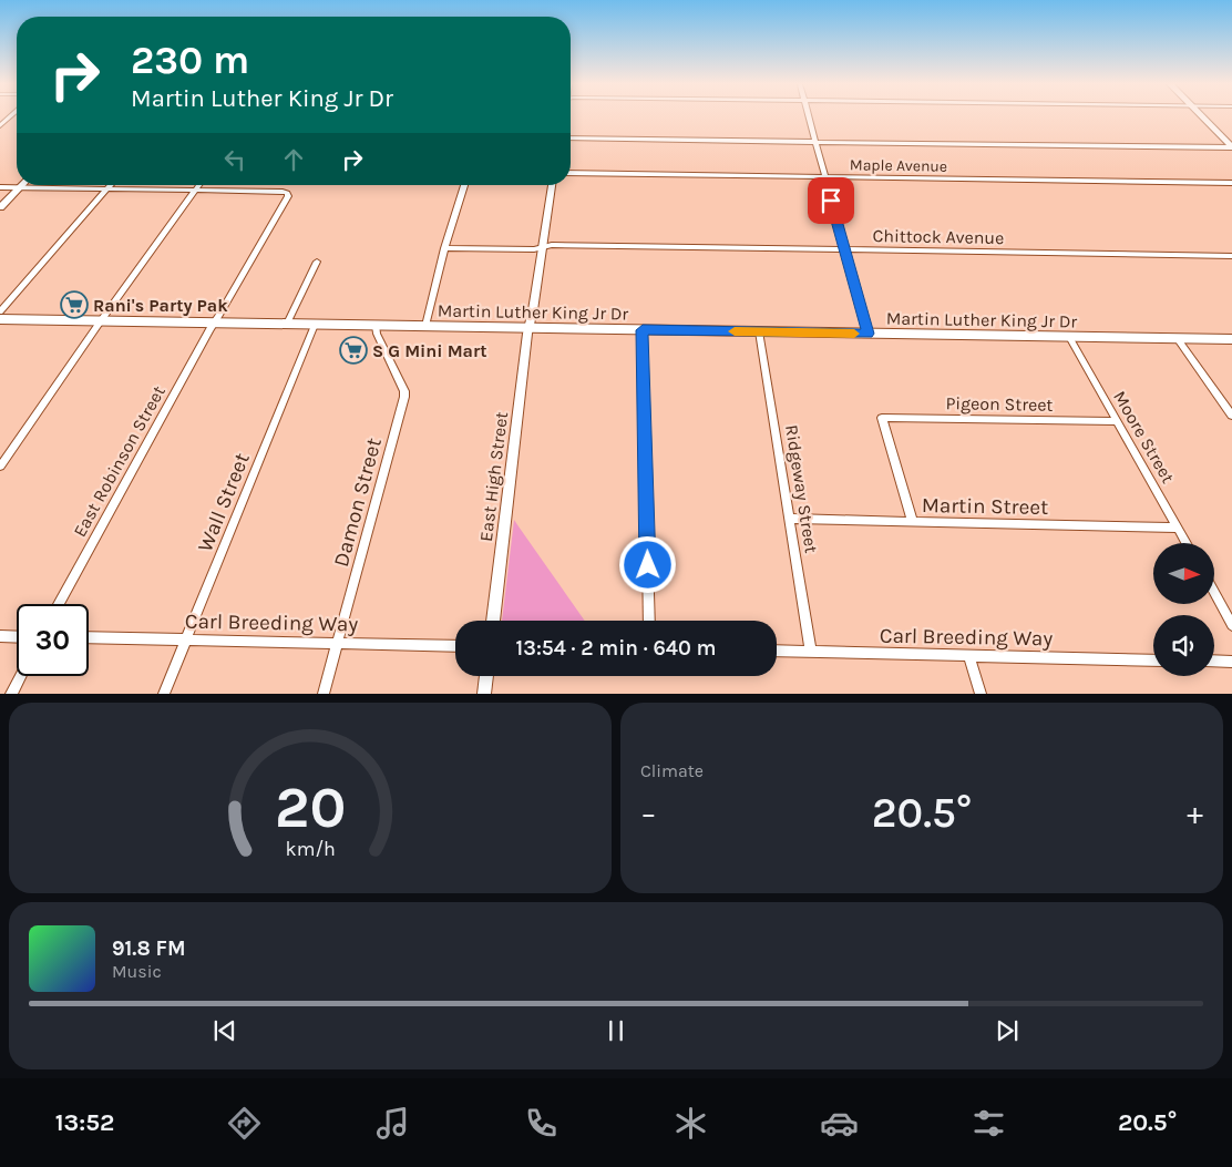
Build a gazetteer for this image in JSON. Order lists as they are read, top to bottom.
{
  "streets": {
    "main road": ["Martin Luther King Jr Dr"],
    "street": [
      "Maple Avenue",
      "Chittock Avenue",
      "Pigeon Street",
      "Moore Street",
      "East Robinson Street",
      "East High Street",
      "Ridgeway Street",
      "Wall Street",
      "Damon Street",
      "Martin Street",
      "Carl Breeding Way"
    ]
  },
  "crossings": [
    ["Chittock Avenue", "East High Street"],
    ["Martin Luther King Jr Dr", "Moore Street"],
    ["Martin Luther King Jr Dr", "East Robinson Street"],
    ["Martin Luther King Jr Dr", "East High Street"],
    ["Martin Luther King Jr Dr", "Ridgeway Street"],
    ["Martin Luther King Jr Dr", "Wall Street"],
    ["Martin Luther King Jr Dr", "Damon Street"],
    ["Pigeon Street", "Moore Street"],
    ["Pigeon Street", "Martin Street"],
    ["Moore Street", "Martin Street"],
    ["Ridgeway Street", "Martin Street"],
    ["Ridgeway Street", "Carl Breeding Way"],
    ["Wall Street", "Carl Breeding Way"],
    ["Damon Street", "Carl Breeding Way"]
  ],
  "places": {
    "supermarket": ["Rani's Party Pak", "S G Mini Mart"]
  },
  "north": "right",
  "page": {
    "turn": ["230 m", "Martin Luther King Jr Dr"],
    "limit": "30",
    "trip": "13:54 · 2 min · 640 m",
    "tile": "Climate",
    "heat": ["−", "20.5°", "+"],
    "song": ["91.8 FM", "Music"],
    "tabs": ["13:52", "20.5°"],
    "gauge": ["20", "km/h"]
  }
}
